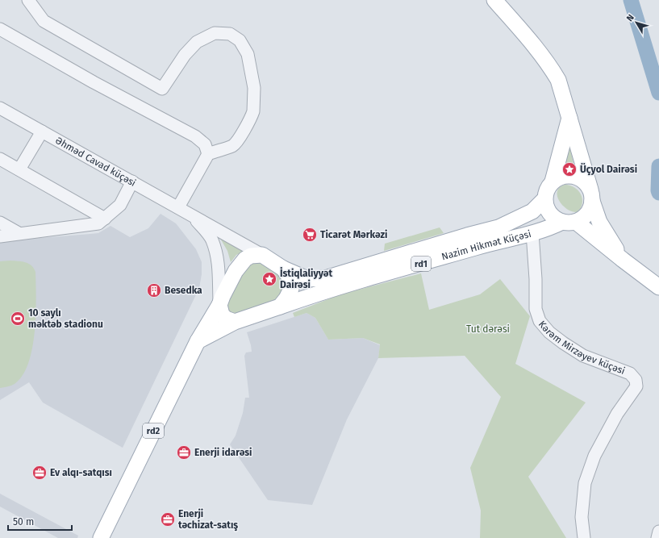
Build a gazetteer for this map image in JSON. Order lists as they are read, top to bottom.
{
  "streets": {
    "main road": ["Nazim Hikmət Küçəsi", "rd1", "rd2"],
    "street": ["Əhməd Cavad küçəsi", "Kərəm Mirzəyev küçəsi"]
  },
  "crossings": [
    ["Əhməd Cavad küçəsi", "Nazim Hikmət Küçəsi"],
    ["Nazim Hikmət Küçəsi", "Kərəm Mirzəyev küçəsi"]
  ],
  "parks": ["Tut dərəsi"],
  "places": {
    "place": ["Üçyol Dairəsi", "İstiqlaliyyət Dairəsi"],
    "supermarket": ["Ticarət Mərkəzi"],
    "building": ["Besedka"],
    "sports": ["10 saylı məktəb stadionu"],
    "office": ["Enerji idarəsi", "Ev alqı-satqısı", "Enerji təchizat-satış"]
  },
  "scale_bar": "50 m",
  "north": "top left"
}
